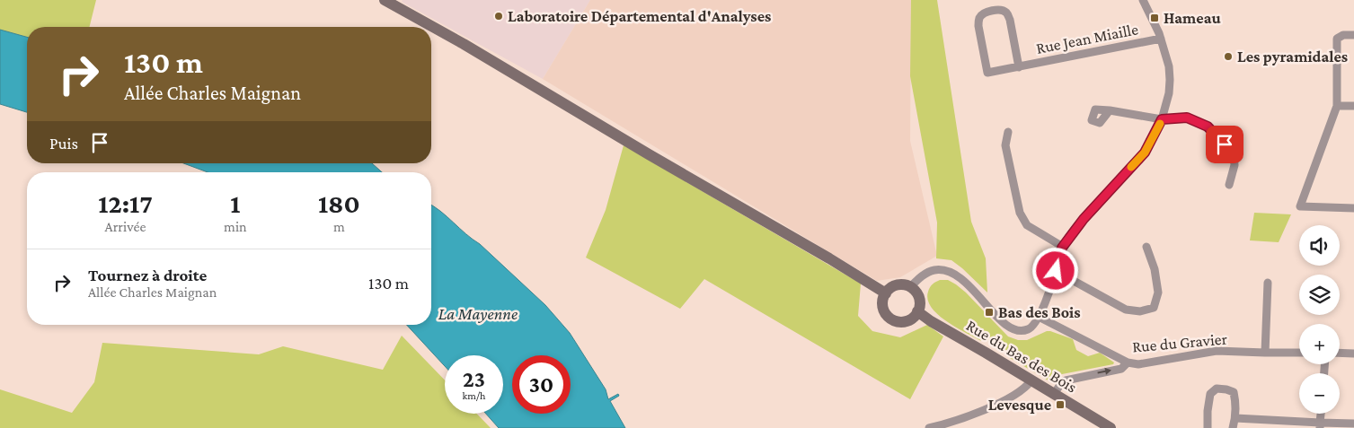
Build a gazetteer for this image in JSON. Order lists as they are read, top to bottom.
{
  "streets": {
    "main road": ["Rue du Bas des Bois"],
    "street": ["Rue Jean Miaille", "Rue du Gravier"]
  },
  "water": ["La Mayenne"],
  "places": {
    "other": ["Laboratoire Départemental d'Analyses", "Les pyramidales"],
    "transit": ["Hameau", "Bas des Bois", "Levesque"]
  },
  "page": {
    "turn": ["130 m", "Allée Charles Maignan"],
    "then": "Puis",
    "eta": [
      "12:17",
      "Arrivée",
      "1",
      "min",
      "180",
      "m"
    ],
    "map_buttons": ["+", "−"],
    "list": [
      {
        "name": "Tournez à droite",
        "note": "Allée Charles Maignan",
        "value": "130 m"
      }
    ],
    "speed": "23 km/h",
    "limit": "30"
  }
}
